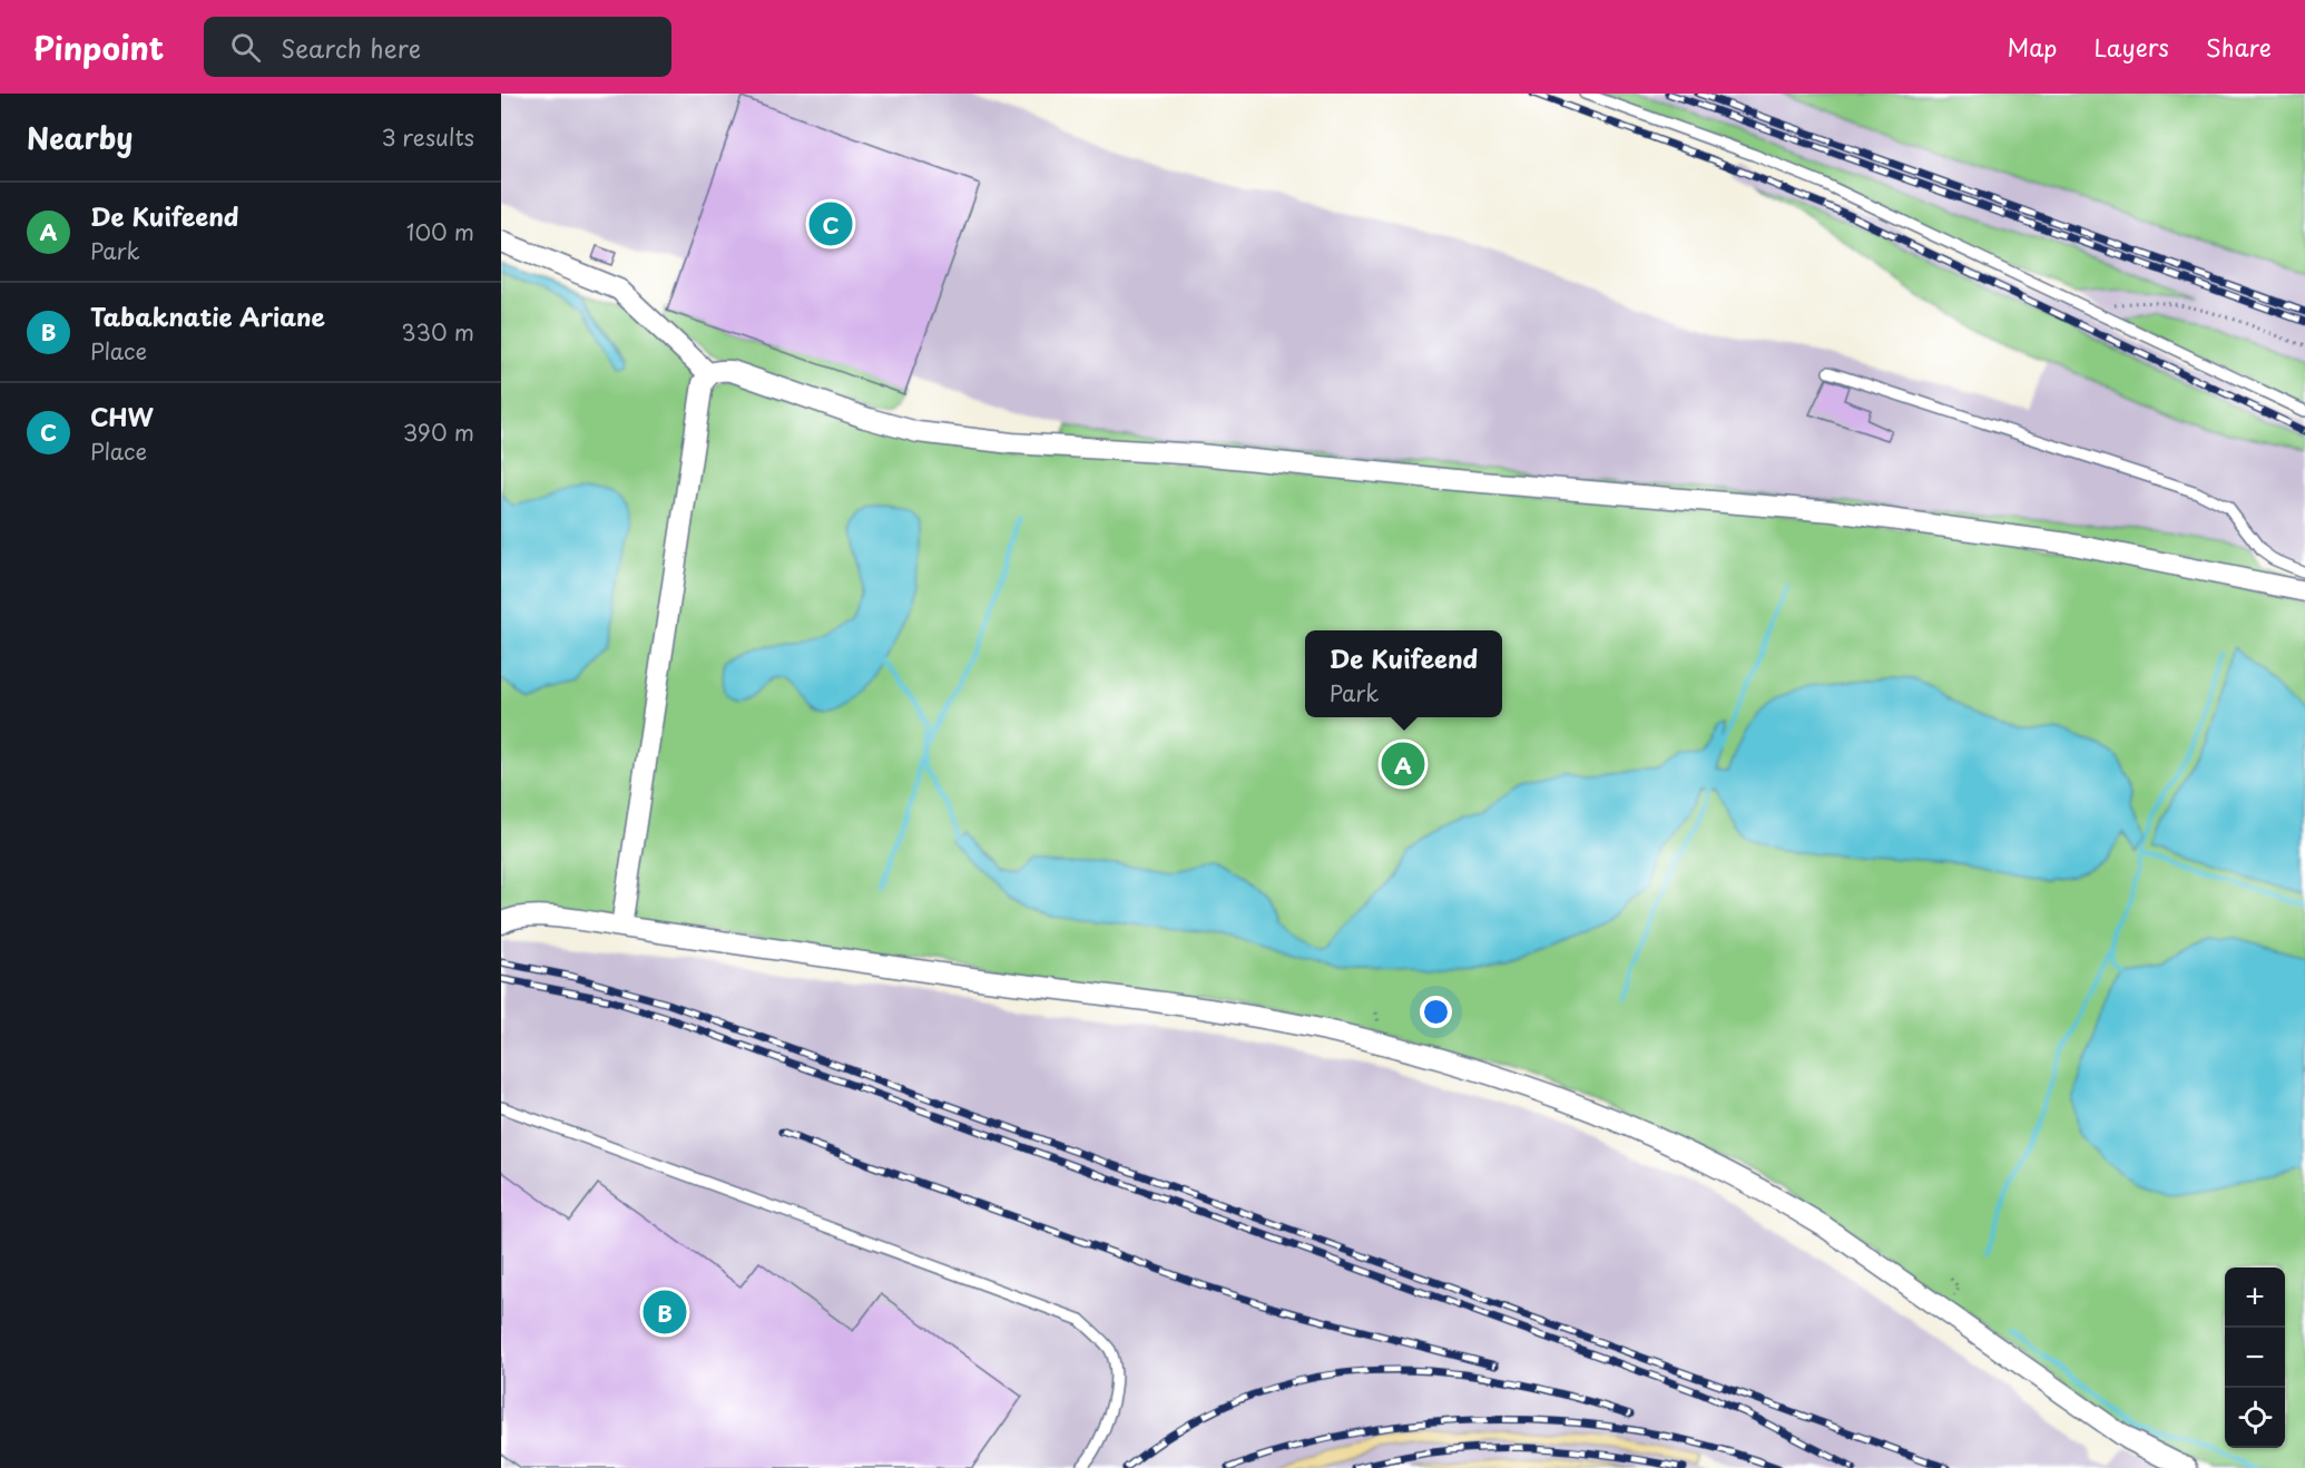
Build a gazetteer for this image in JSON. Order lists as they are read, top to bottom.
{
  "page": {
    "header": "Pinpoint",
    "search": "Search here",
    "nav": ["Map", "Layers", "Share"],
    "heading": ["Nearby", "3 results"],
    "list": [
      {
        "mark": "A",
        "name": "De Kuifeend",
        "note": "Park",
        "value": "100 m"
      },
      {
        "mark": "B",
        "name": "Tabaknatie Ariane",
        "note": "Place",
        "value": "330 m"
      },
      {
        "mark": "C",
        "name": "CHW",
        "note": "Place",
        "value": "390 m"
      }
    ],
    "pins": ["C", "A", "B"],
    "popup": ["De Kuifeend", "Park"],
    "map_buttons": ["+", "−"]
  }
}
